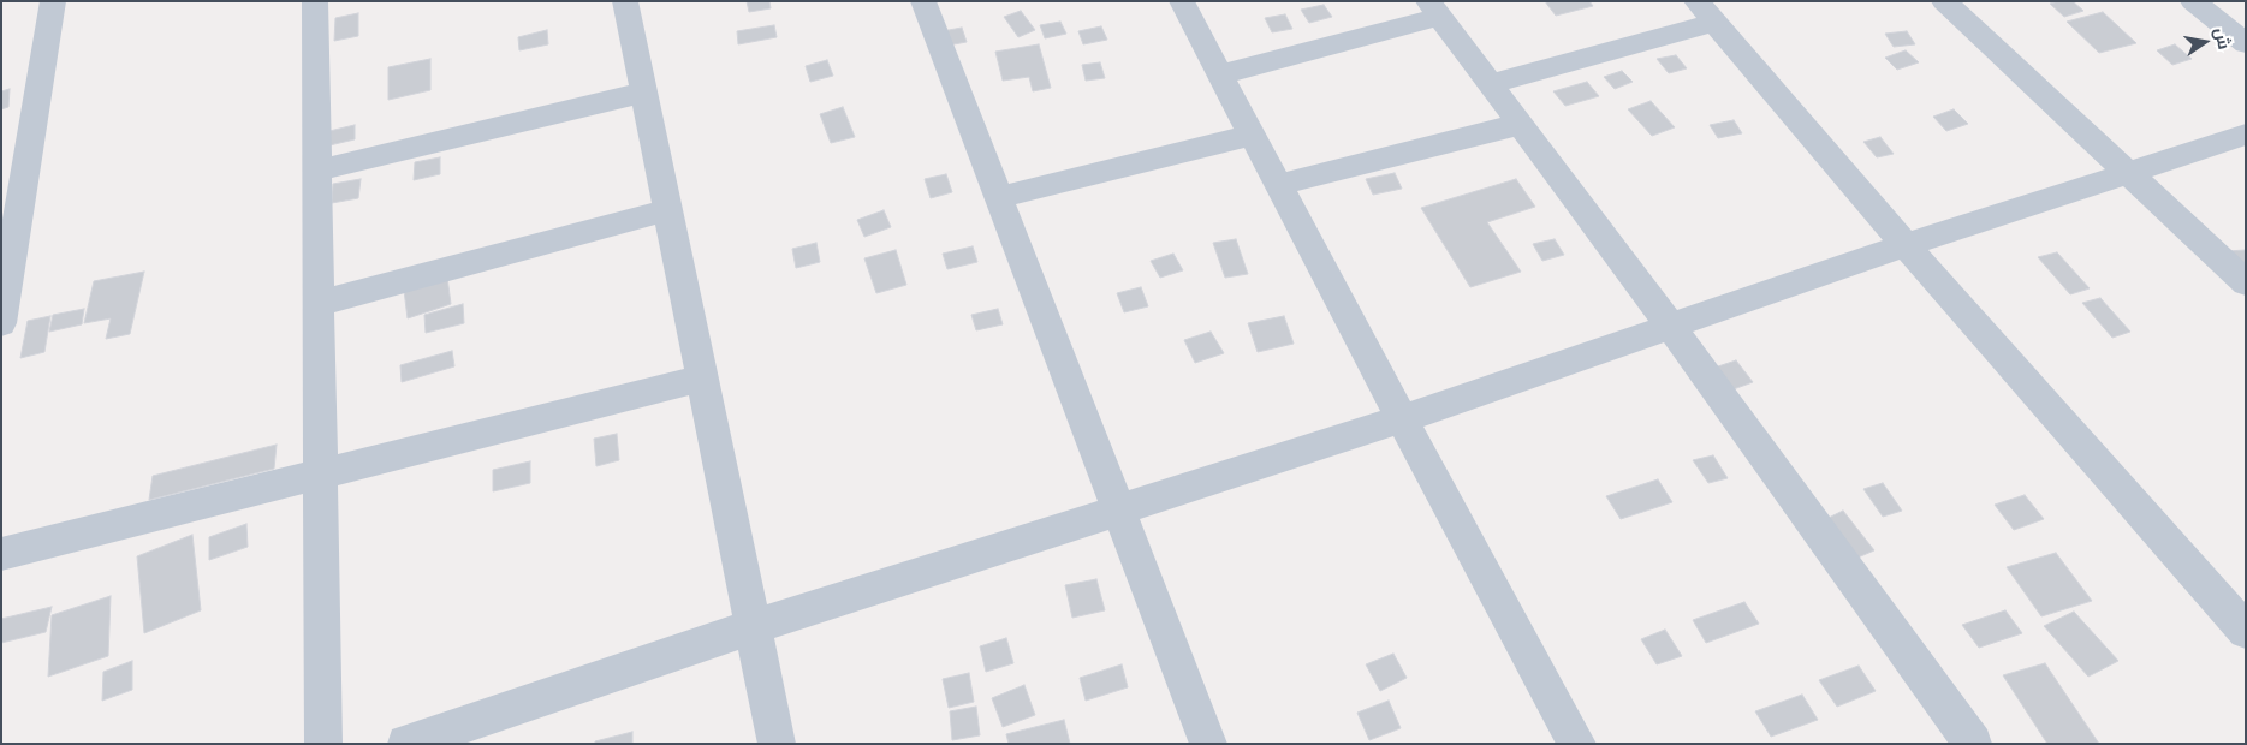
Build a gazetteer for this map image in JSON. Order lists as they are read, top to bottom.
{
  "north": "right"
}
